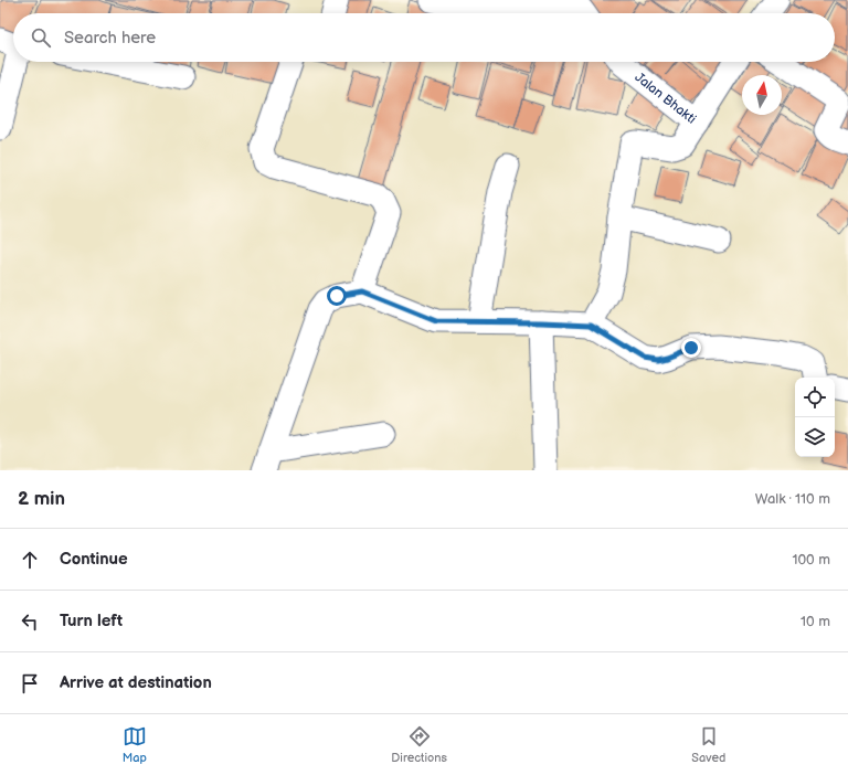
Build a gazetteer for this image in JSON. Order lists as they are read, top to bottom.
{
  "streets": {
    "street": ["Jalan Bhakti"]
  },
  "north": "top",
  "page": {
    "search": "Search here",
    "heading": ["2 min", "Walk · 110 m"],
    "list": [
      ["Continue", "100 m"],
      ["Turn left", "10 m"],
      "Arrive at destination"
    ],
    "nav": ["Map", "Directions", "Saved"]
  }
}
